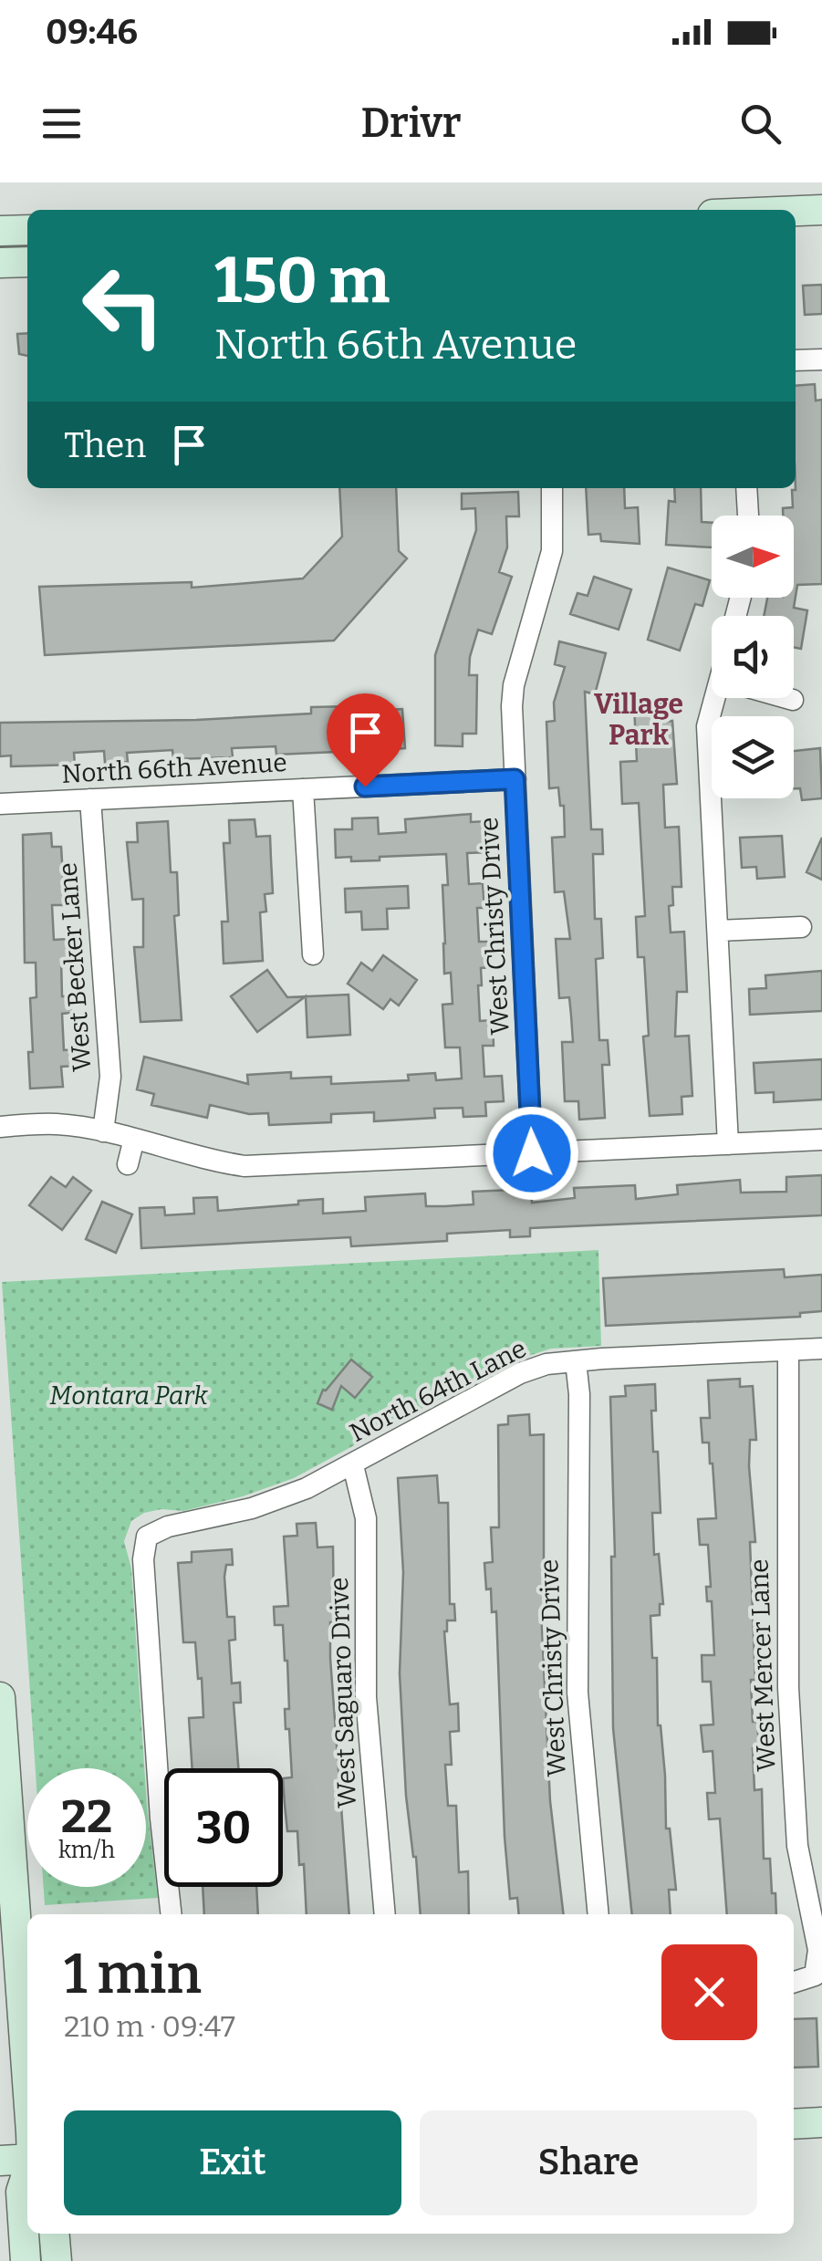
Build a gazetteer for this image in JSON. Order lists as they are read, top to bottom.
{
  "streets": {
    "street": [
      "North 66th Avenue",
      "West Christy Drive",
      "West Becker Lane",
      "North 64th Lane",
      "West Mercer Lane",
      "West Saguaro Drive"
    ]
  },
  "crossings": [
    ["North 66th Avenue", "West Christy Drive"],
    ["North 66th Avenue", "West Becker Lane"],
    ["West Christy Drive", "North 64th Lane"],
    ["North 64th Lane", "West Mercer Lane"],
    ["North 64th Lane", "West Saguaro Drive"]
  ],
  "districts": ["Village Park"],
  "parks": ["Montara Park"],
  "north": "right",
  "page": {
    "status": "09:46",
    "header": "Drivr",
    "turn": ["150 m", "North 66th Avenue"],
    "then": "Then",
    "speed": "22 km/h",
    "limit": "30",
    "heading": ["1 min", "210 m · 09:47"],
    "buttons": ["Exit", "Share"]
  }
}
